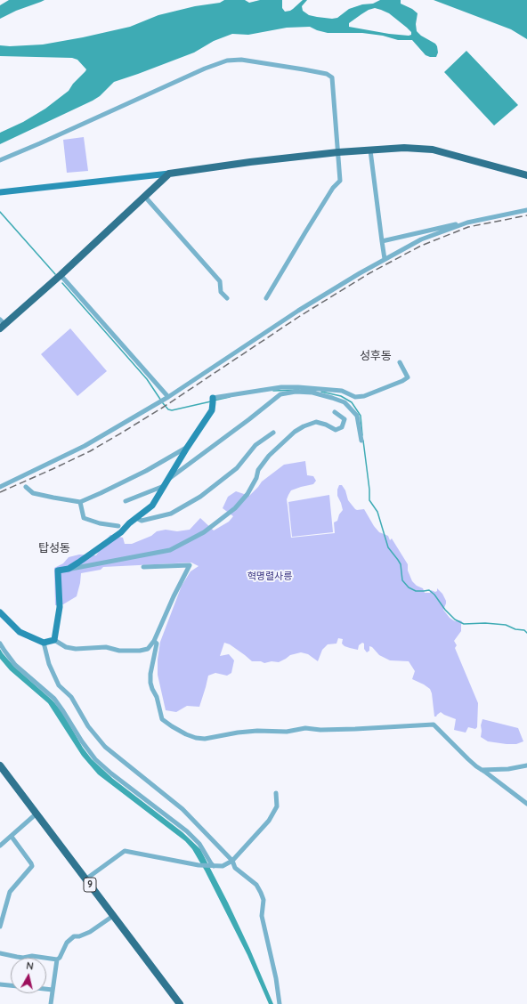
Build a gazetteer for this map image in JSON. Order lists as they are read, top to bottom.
{
  "streets": {
    "main road": ["9"]
  },
  "districts": ["성후동", "탑성동"],
  "parks": ["혁명렬사릉"],
  "north": "top"
}
